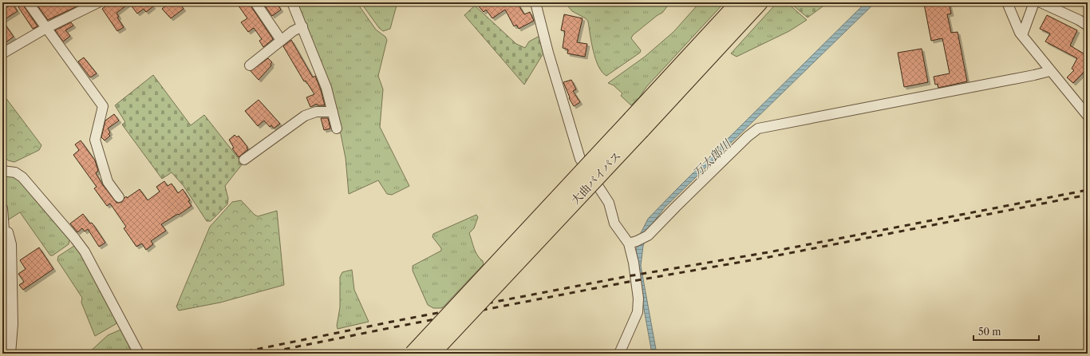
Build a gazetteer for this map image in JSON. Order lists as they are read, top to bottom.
{
  "streets": {
    "highway": ["大曲バイパス"]
  },
  "water": ["万太郎川"],
  "scale_bar": "50 m"
}
